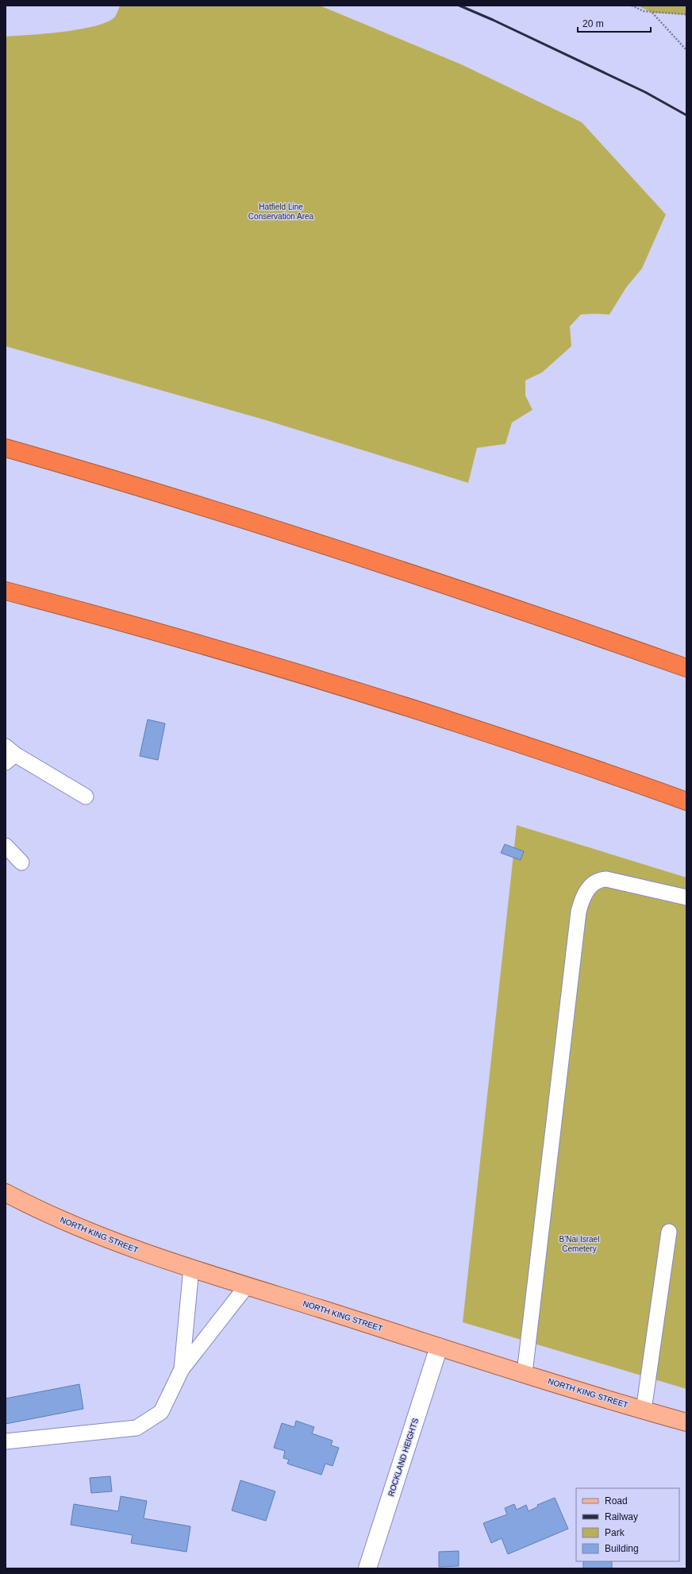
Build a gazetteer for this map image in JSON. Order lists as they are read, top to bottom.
{
  "streets": {
    "main road": ["NORTH KING STREET"],
    "street": ["ROCKLAND HEIGHTS"]
  },
  "crossings": [
    ["NORTH KING STREET", "ROCKLAND HEIGHTS"]
  ],
  "parks": ["Hatfield Line Conservation Area", "B'Nai Israel Cemetery"],
  "legend": [
    "Road",
    "Railway",
    "Park",
    "Building"
  ],
  "scale_bar": "20 m"
}
